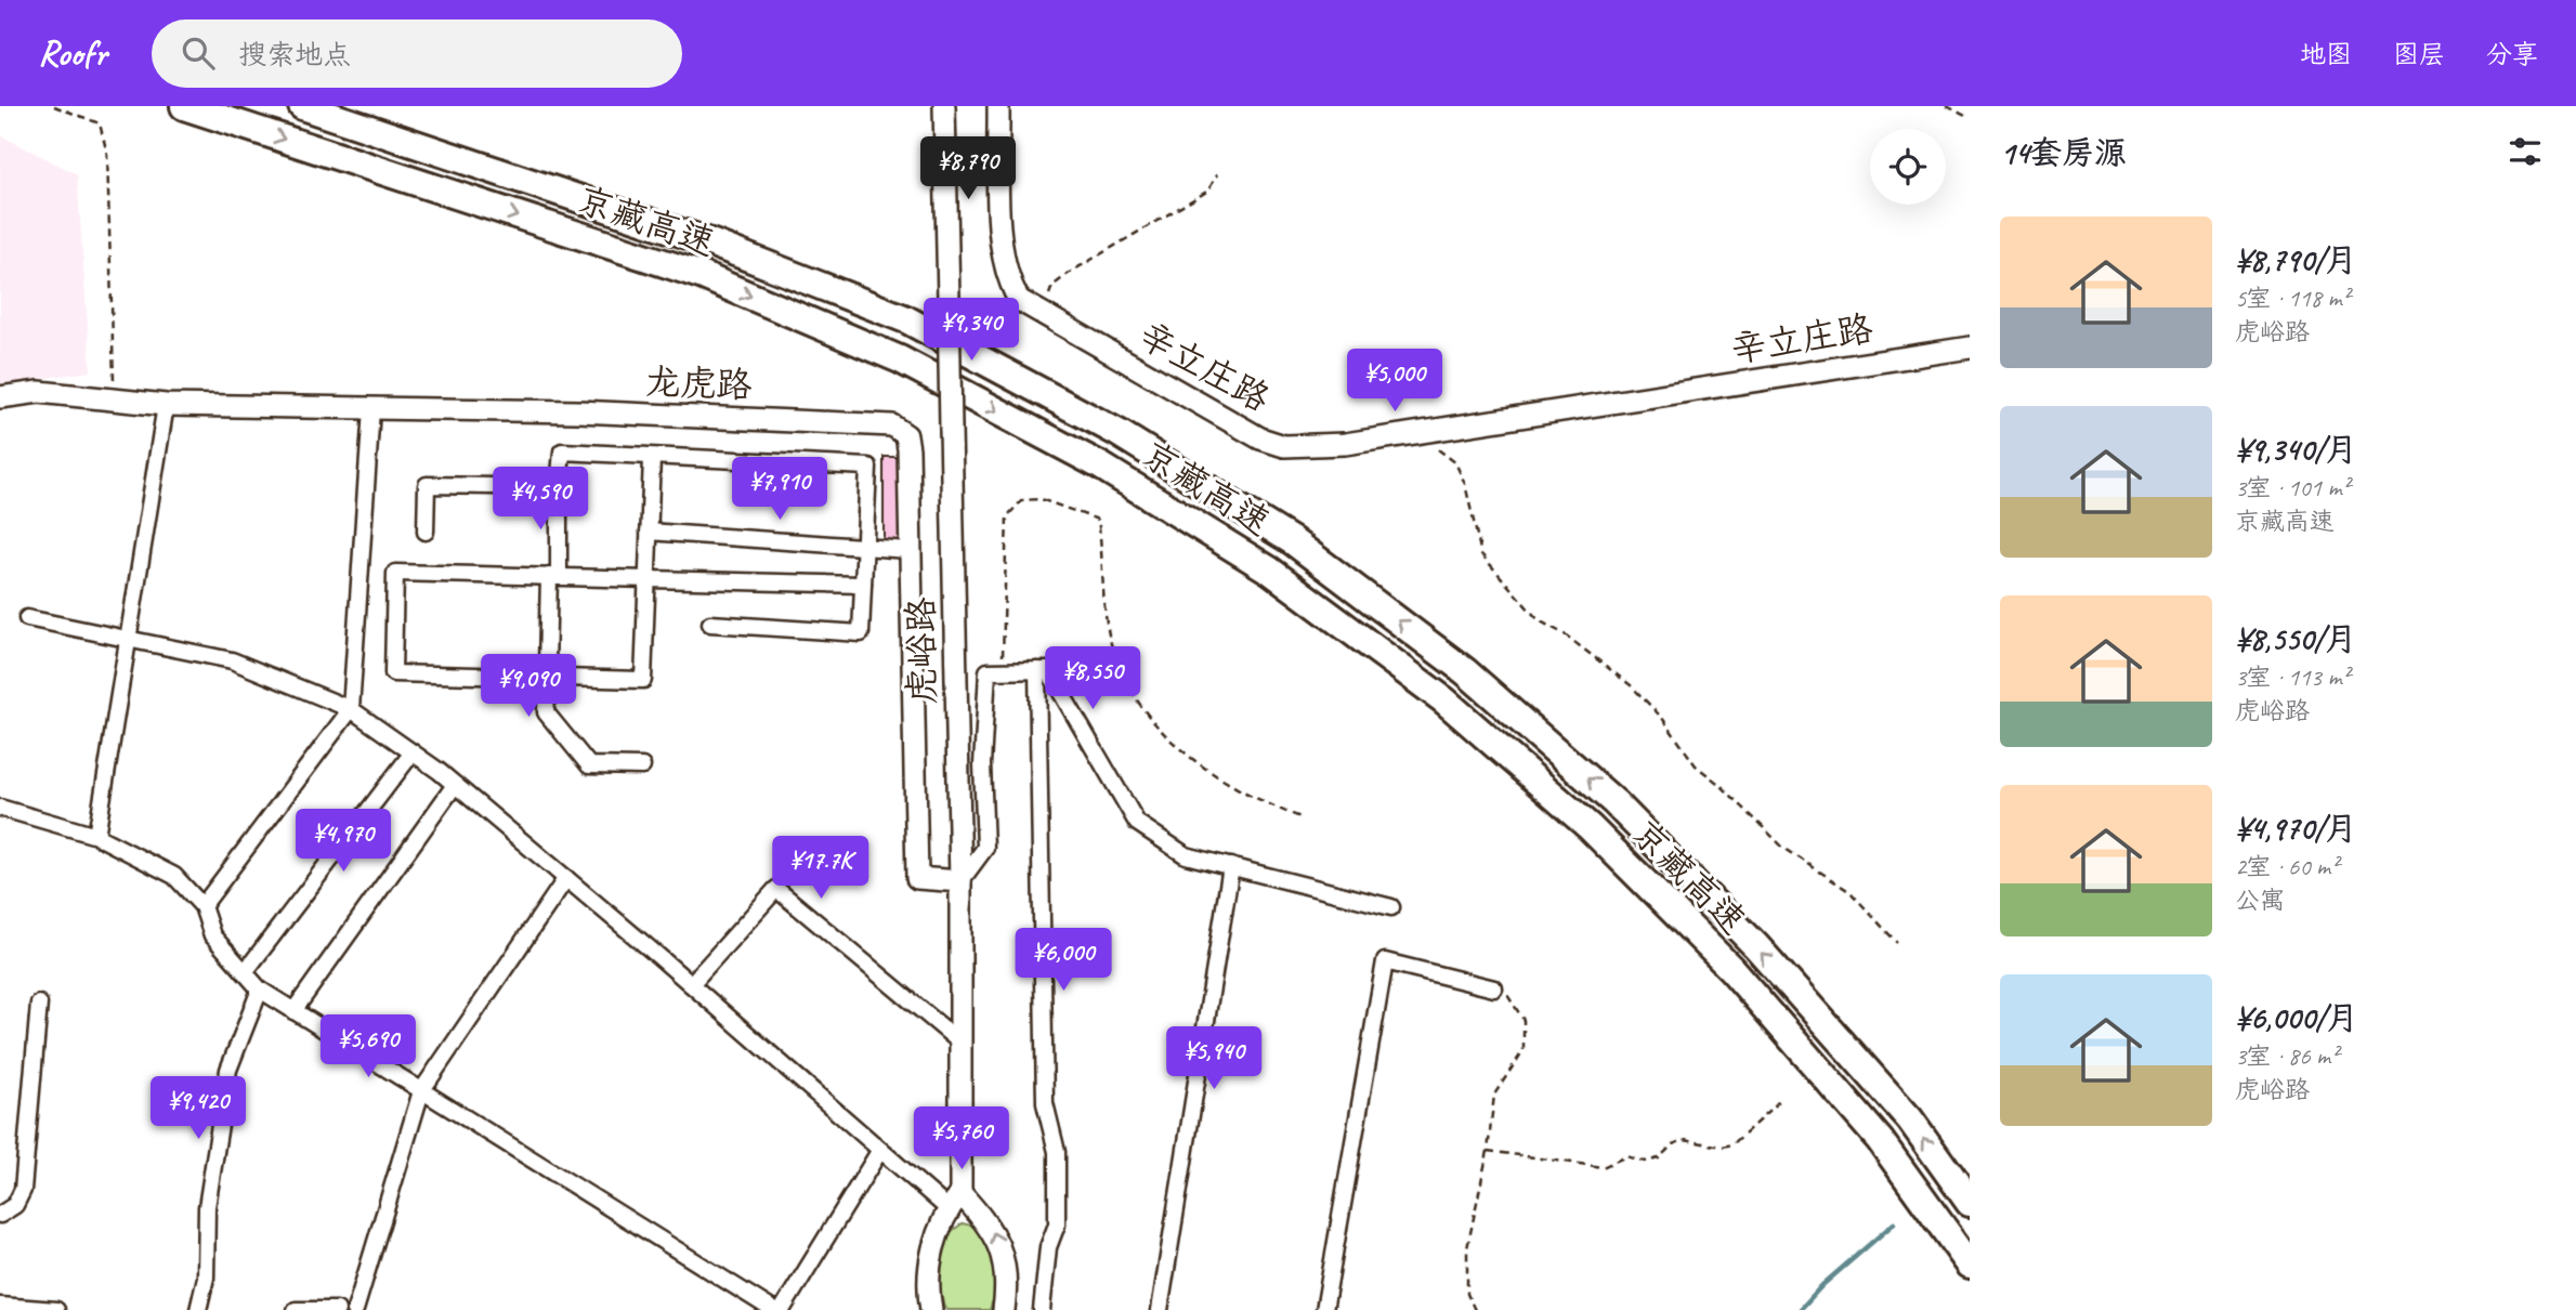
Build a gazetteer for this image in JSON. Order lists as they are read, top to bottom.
{
  "streets": {
    "highway": ["京藏高速"],
    "street": ["辛立庄路", "龙虎路", "虎峪路"]
  },
  "crossings": [
    ["龙虎路", "虎峪路"]
  ],
  "page": {
    "header": "Roofr",
    "search": "搜索地点",
    "nav": ["地图", "图层", "分享"],
    "heading": "14套房源",
    "price": [
      "¥8,790",
      "¥9,340",
      "¥5,000",
      "¥7,910",
      "¥4,590",
      "¥8,550",
      "¥9,090",
      "¥4,970",
      "¥17.7K",
      "¥6,000",
      "¥5,690",
      "¥5,940",
      "¥9,420",
      "¥5,760"
    ],
    "list": [
      {
        "name": "¥8,790/月",
        "note": "5室 · 118 m² · 虎峪路"
      },
      {
        "name": "¥9,340/月",
        "note": "3室 · 101 m² · 京藏高速"
      },
      {
        "name": "¥8,550/月",
        "note": "3室 · 113 m² · 虎峪路"
      },
      {
        "name": "¥4,970/月",
        "note": "2室 · 60 m² · 公寓"
      },
      {
        "name": "¥6,000/月",
        "note": "3室 · 86 m² · 虎峪路"
      }
    ]
  }
}
